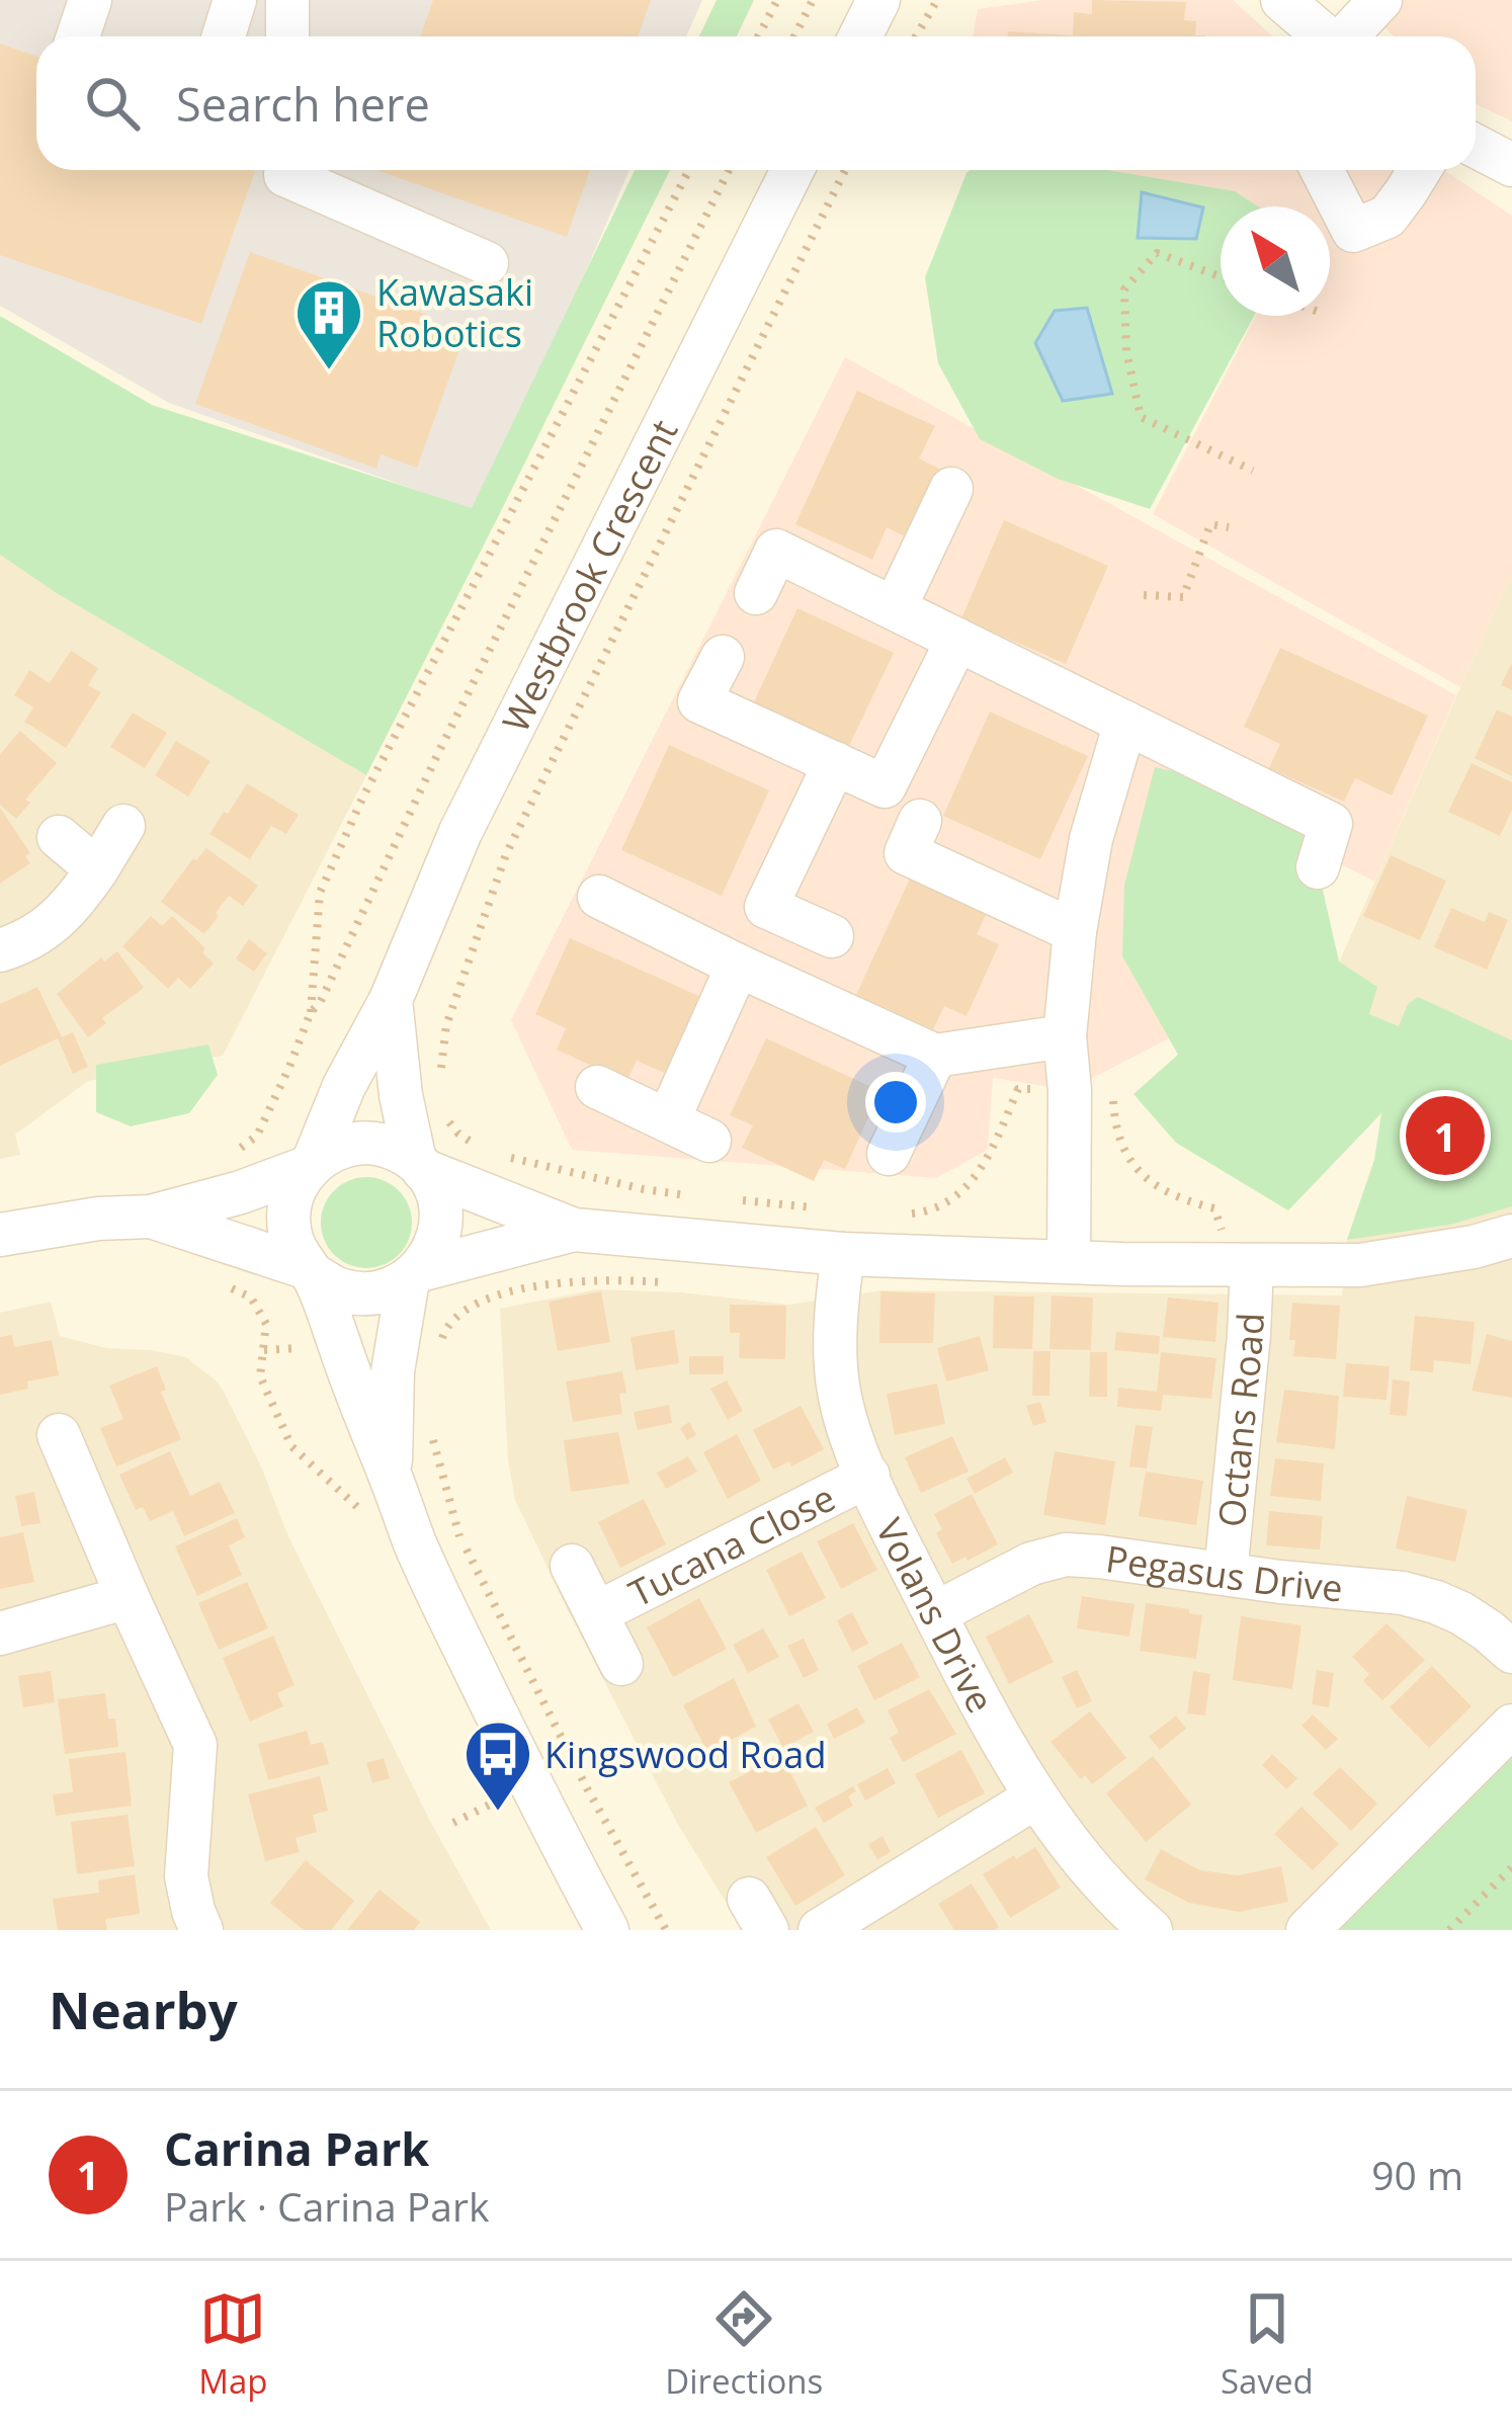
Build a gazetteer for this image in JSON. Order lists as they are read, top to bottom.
{
  "streets": {
    "street": [
      "Westbrook Crescent",
      "Octans Road",
      "Tucana Close",
      "Pegasus Drive",
      "Volans Drive"
    ]
  },
  "crossings": [
    ["Octans Road", "Pegasus Drive"],
    ["Tucana Close", "Volans Drive"],
    ["Pegasus Drive", "Volans Drive"]
  ],
  "places": {
    "building": ["Kawasaki Robotics"],
    "bus stop": ["Kingswood Road"]
  },
  "north": "top left",
  "page": {
    "search": "Search here",
    "pins": "1",
    "heading": "Nearby",
    "list": [
      {
        "mark": "1",
        "name": "Carina Park",
        "note": "Park · Carina Park",
        "value": "90 m"
      }
    ],
    "nav": ["Map", "Directions", "Saved"]
  }
}
